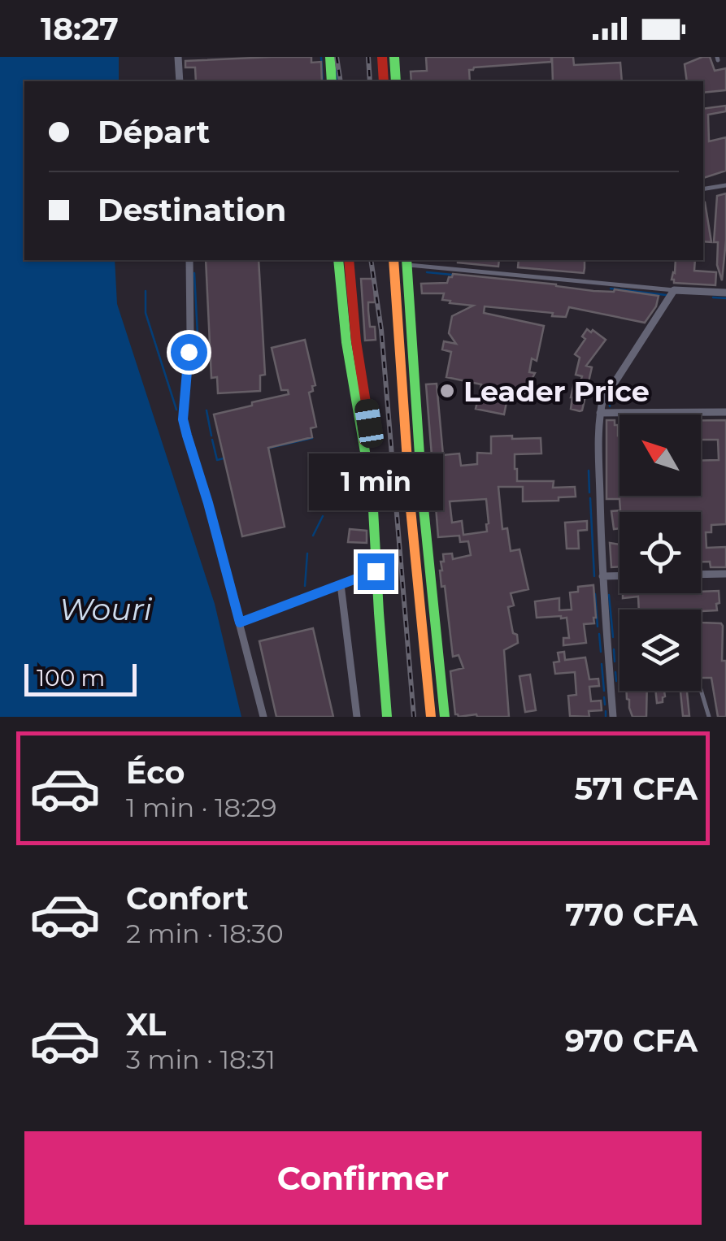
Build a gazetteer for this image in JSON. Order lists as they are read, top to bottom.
{
  "water": ["Wouri"],
  "places": ["Leader Price"],
  "scale_bar": "100 m",
  "north": "top left",
  "page": {
    "status": "18:27",
    "banner": ["Départ", "Destination"],
    "bubble": "1 min",
    "scale": "100 m",
    "list": [
      {
        "name": "Éco",
        "note": "1 min · 18:29",
        "value": "571 CFA"
      },
      {
        "name": "Confort",
        "note": "2 min · 18:30",
        "value": "770 CFA"
      },
      {
        "name": "XL",
        "note": "3 min · 18:31",
        "value": "970 CFA"
      }
    ],
    "buttons": "Confirmer"
  }
}
